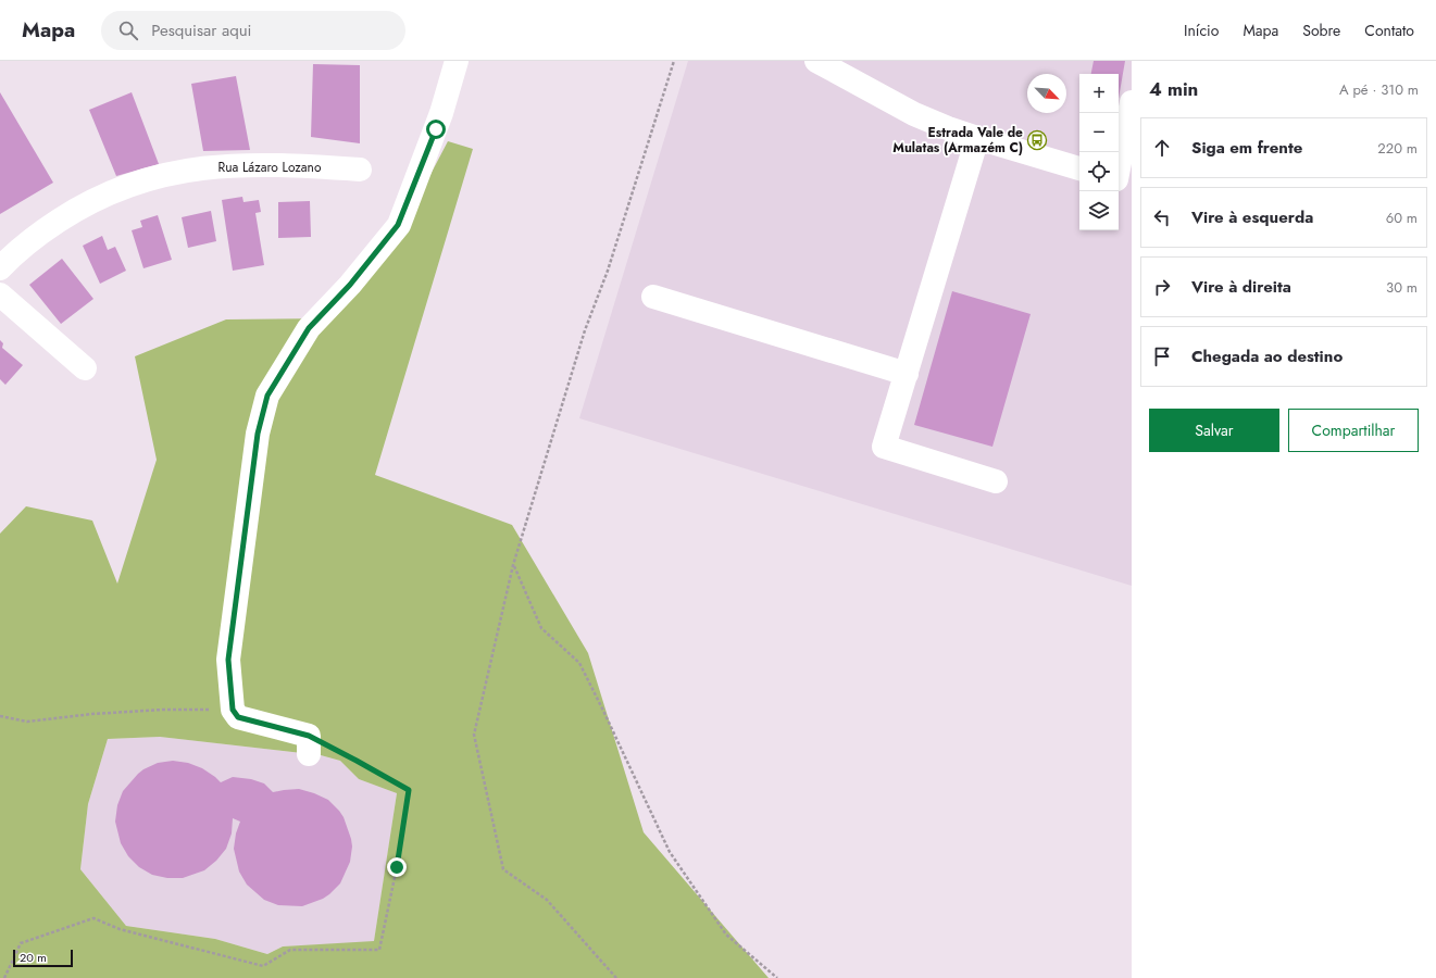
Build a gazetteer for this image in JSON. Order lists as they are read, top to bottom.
{
  "streets": {
    "street": ["Rua Lázaro Lozano"]
  },
  "places": {
    "bus stop": ["Estrada Vale de Mulatas (Armazém C)"]
  },
  "scale_bar": "20 m",
  "north": "bottom right",
  "page": {
    "header": "Mapa",
    "search": "Pesquisar aqui",
    "nav": [
      "Início",
      "Mapa",
      "Sobre",
      "Contato"
    ],
    "heading": ["4 min", "A pé · 310 m"],
    "map_buttons": ["+", "−"],
    "list": [
      ["Siga em frente", "220 m"],
      ["Vire à esquerda", "60 m"],
      ["Vire à direita", "30 m"],
      "Chegada ao destino"
    ],
    "buttons": ["Salvar", "Compartilhar"],
    "scale": "20 m"
  }
}
